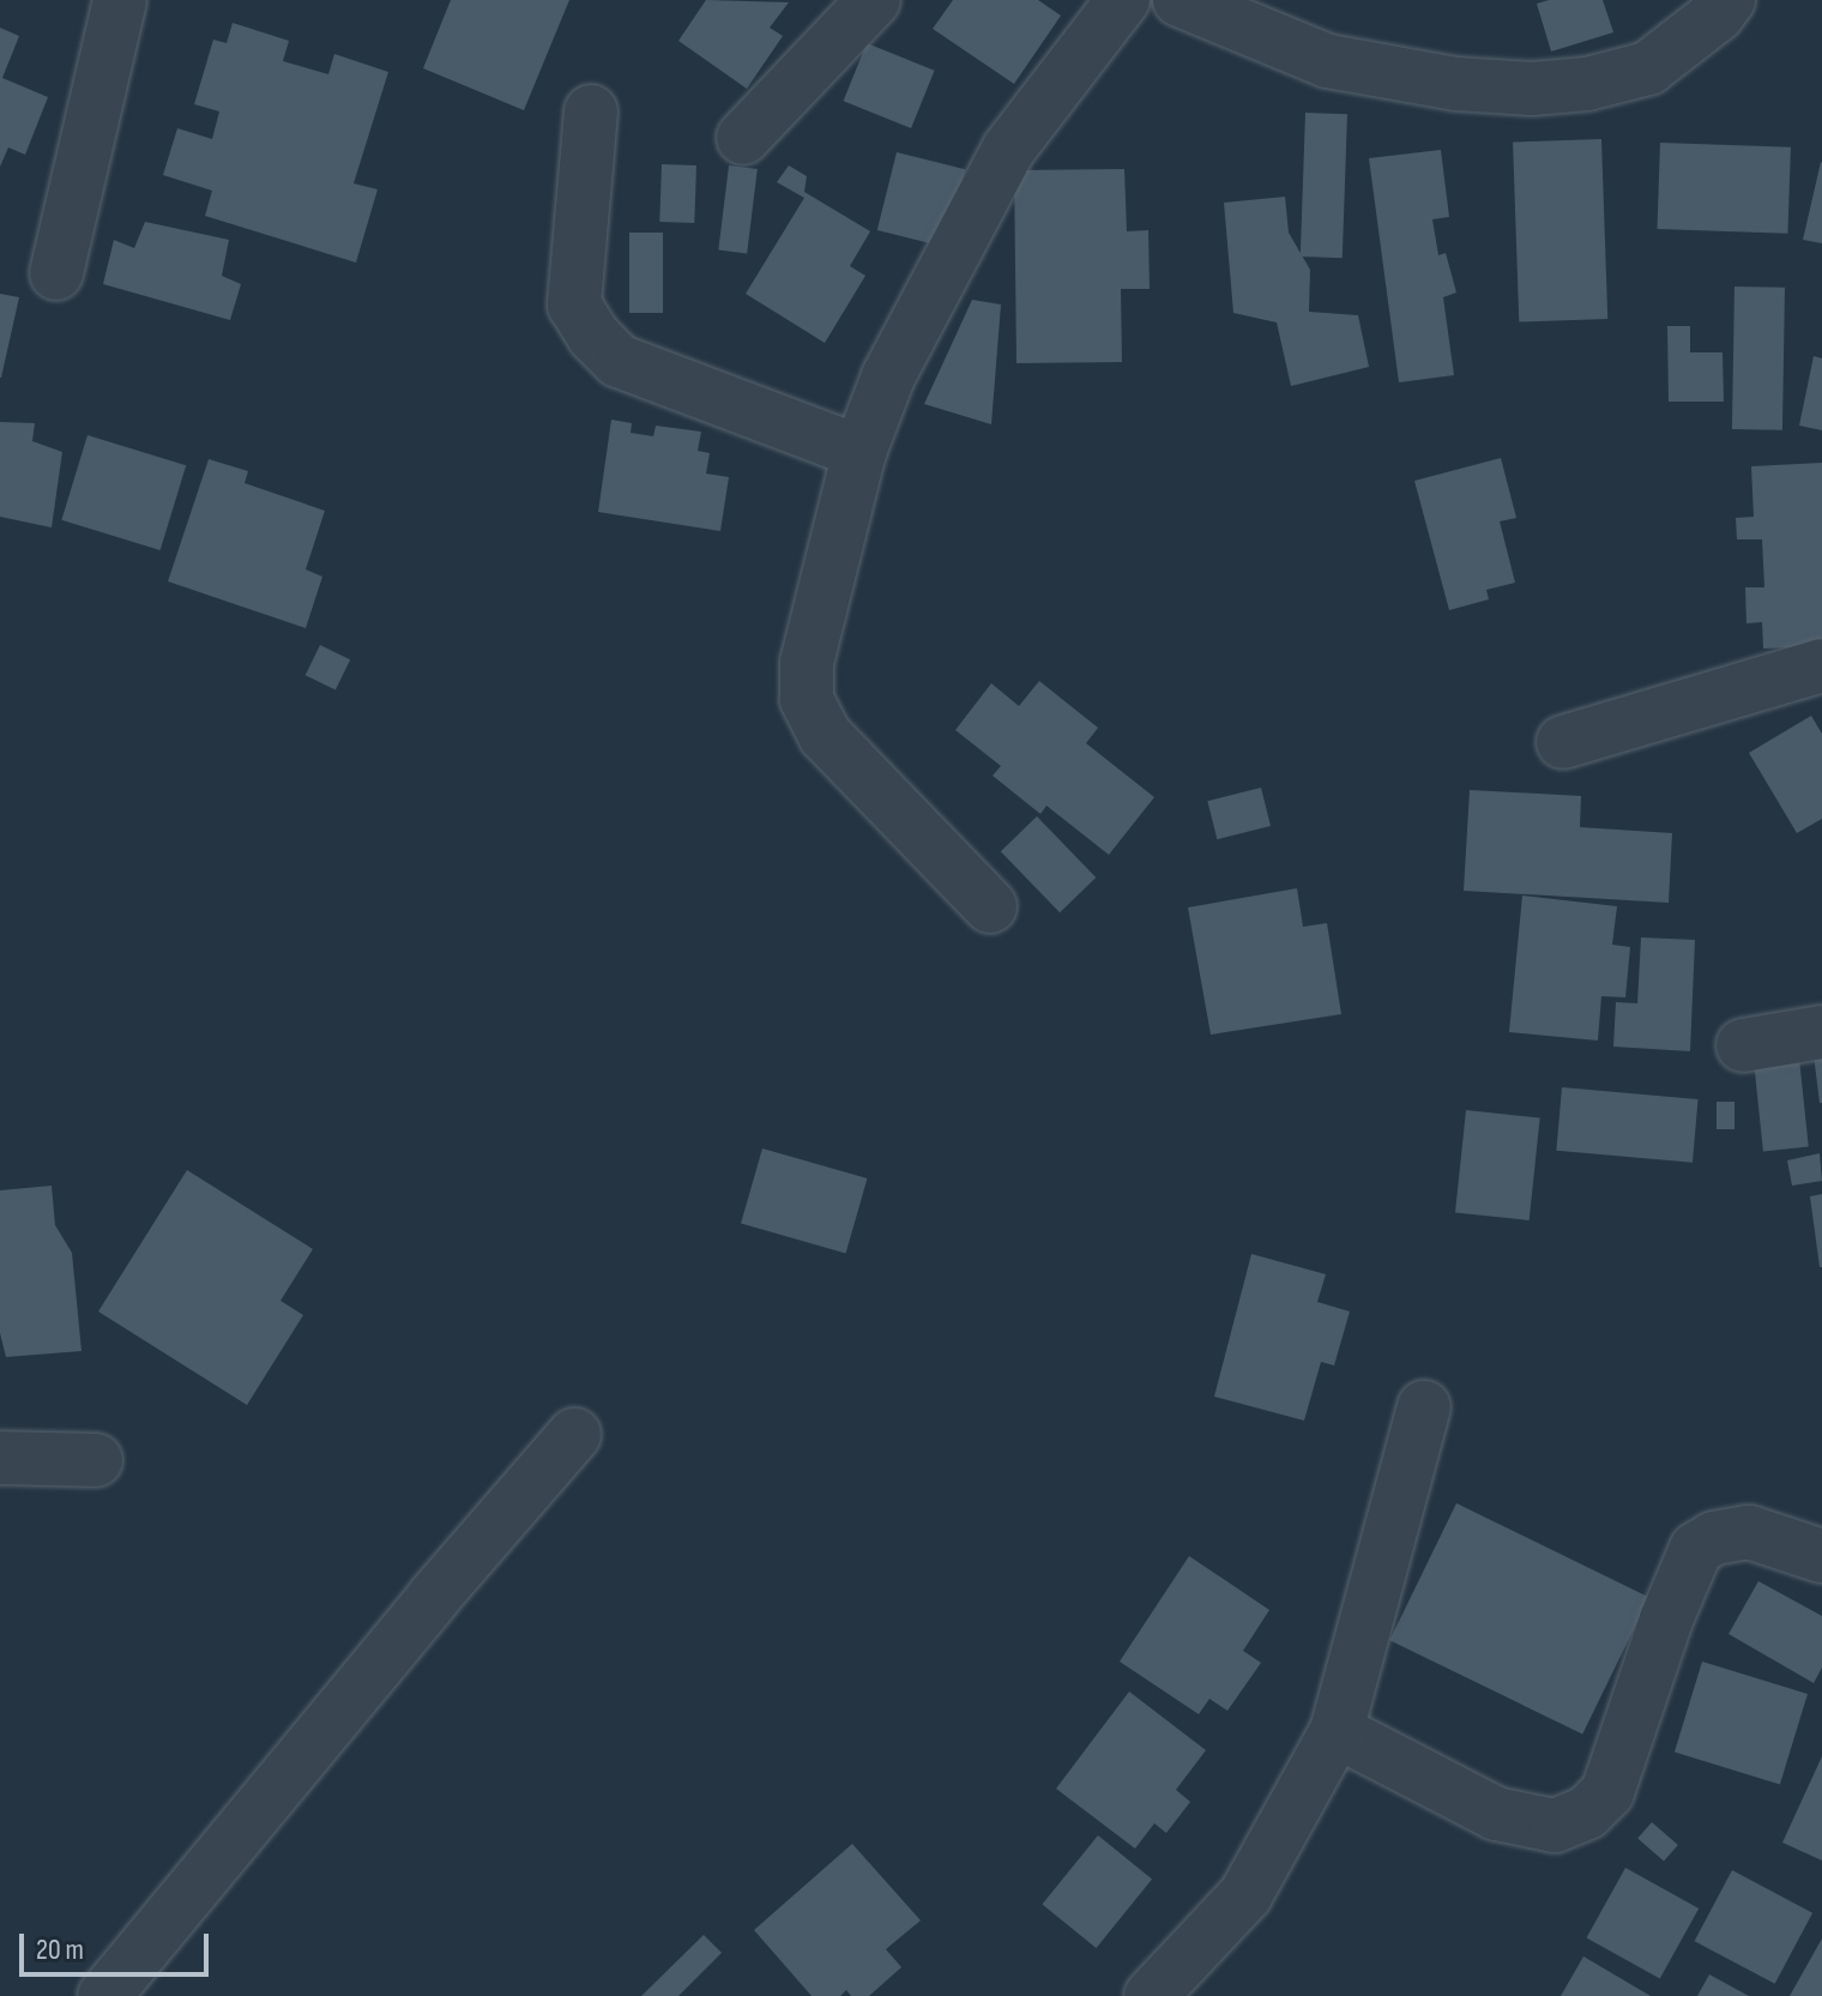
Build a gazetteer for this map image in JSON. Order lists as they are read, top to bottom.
{
  "scale_bar": "20 m"
}
